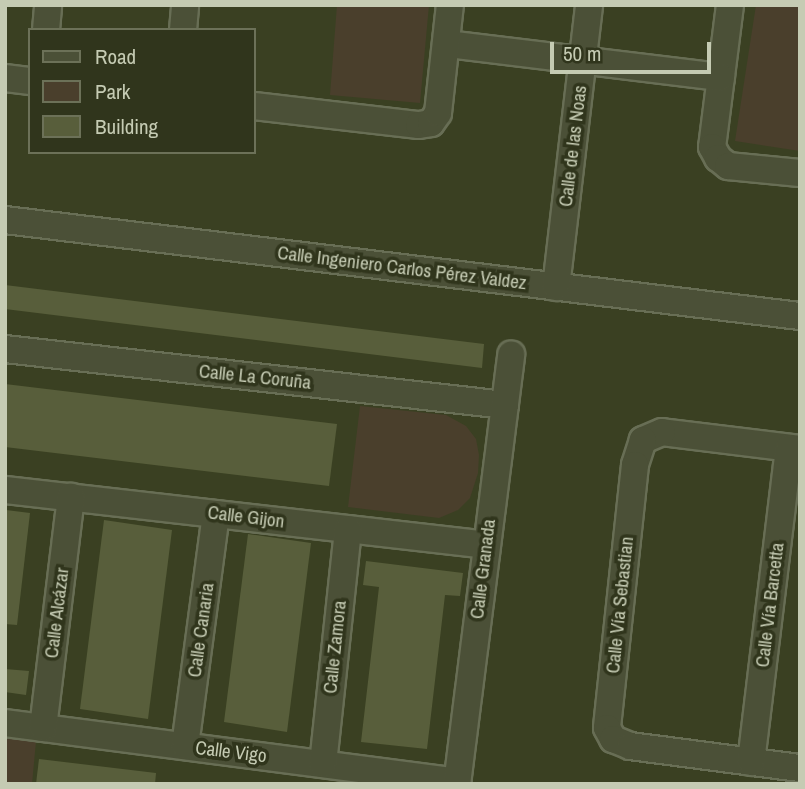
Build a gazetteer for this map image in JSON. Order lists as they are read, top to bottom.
{
  "streets": {
    "street": [
      "Calle de las Noas",
      "Calle Ingeniero Carlos Pérez Valdez",
      "Calle La Coruña",
      "Calle Gijon",
      "Calle Granada",
      "Calle Vía Sebastian",
      "Calle Vía Barcetta",
      "Calle Alcázar",
      "Calle Canaria",
      "Calle Zamora",
      "Calle Vigo"
    ]
  },
  "crossings": [
    ["Calle de las Noas", "Calle Ingeniero Carlos Pérez Valdez"],
    ["Calle La Coruña", "Calle Granada"],
    ["Calle Gijon", "Calle Granada"],
    ["Calle Gijon", "Calle Alcázar"],
    ["Calle Gijon", "Calle Canaria"],
    ["Calle Gijon", "Calle Zamora"],
    ["Calle Granada", "Calle Vigo"],
    ["Calle Vía Sebastian", "Calle Vía Barcetta"],
    ["Calle Alcázar", "Calle Vigo"],
    ["Calle Canaria", "Calle Vigo"],
    ["Calle Zamora", "Calle Vigo"]
  ],
  "legend": ["Road", "Park", "Building"],
  "scale_bar": "50 m"
}
